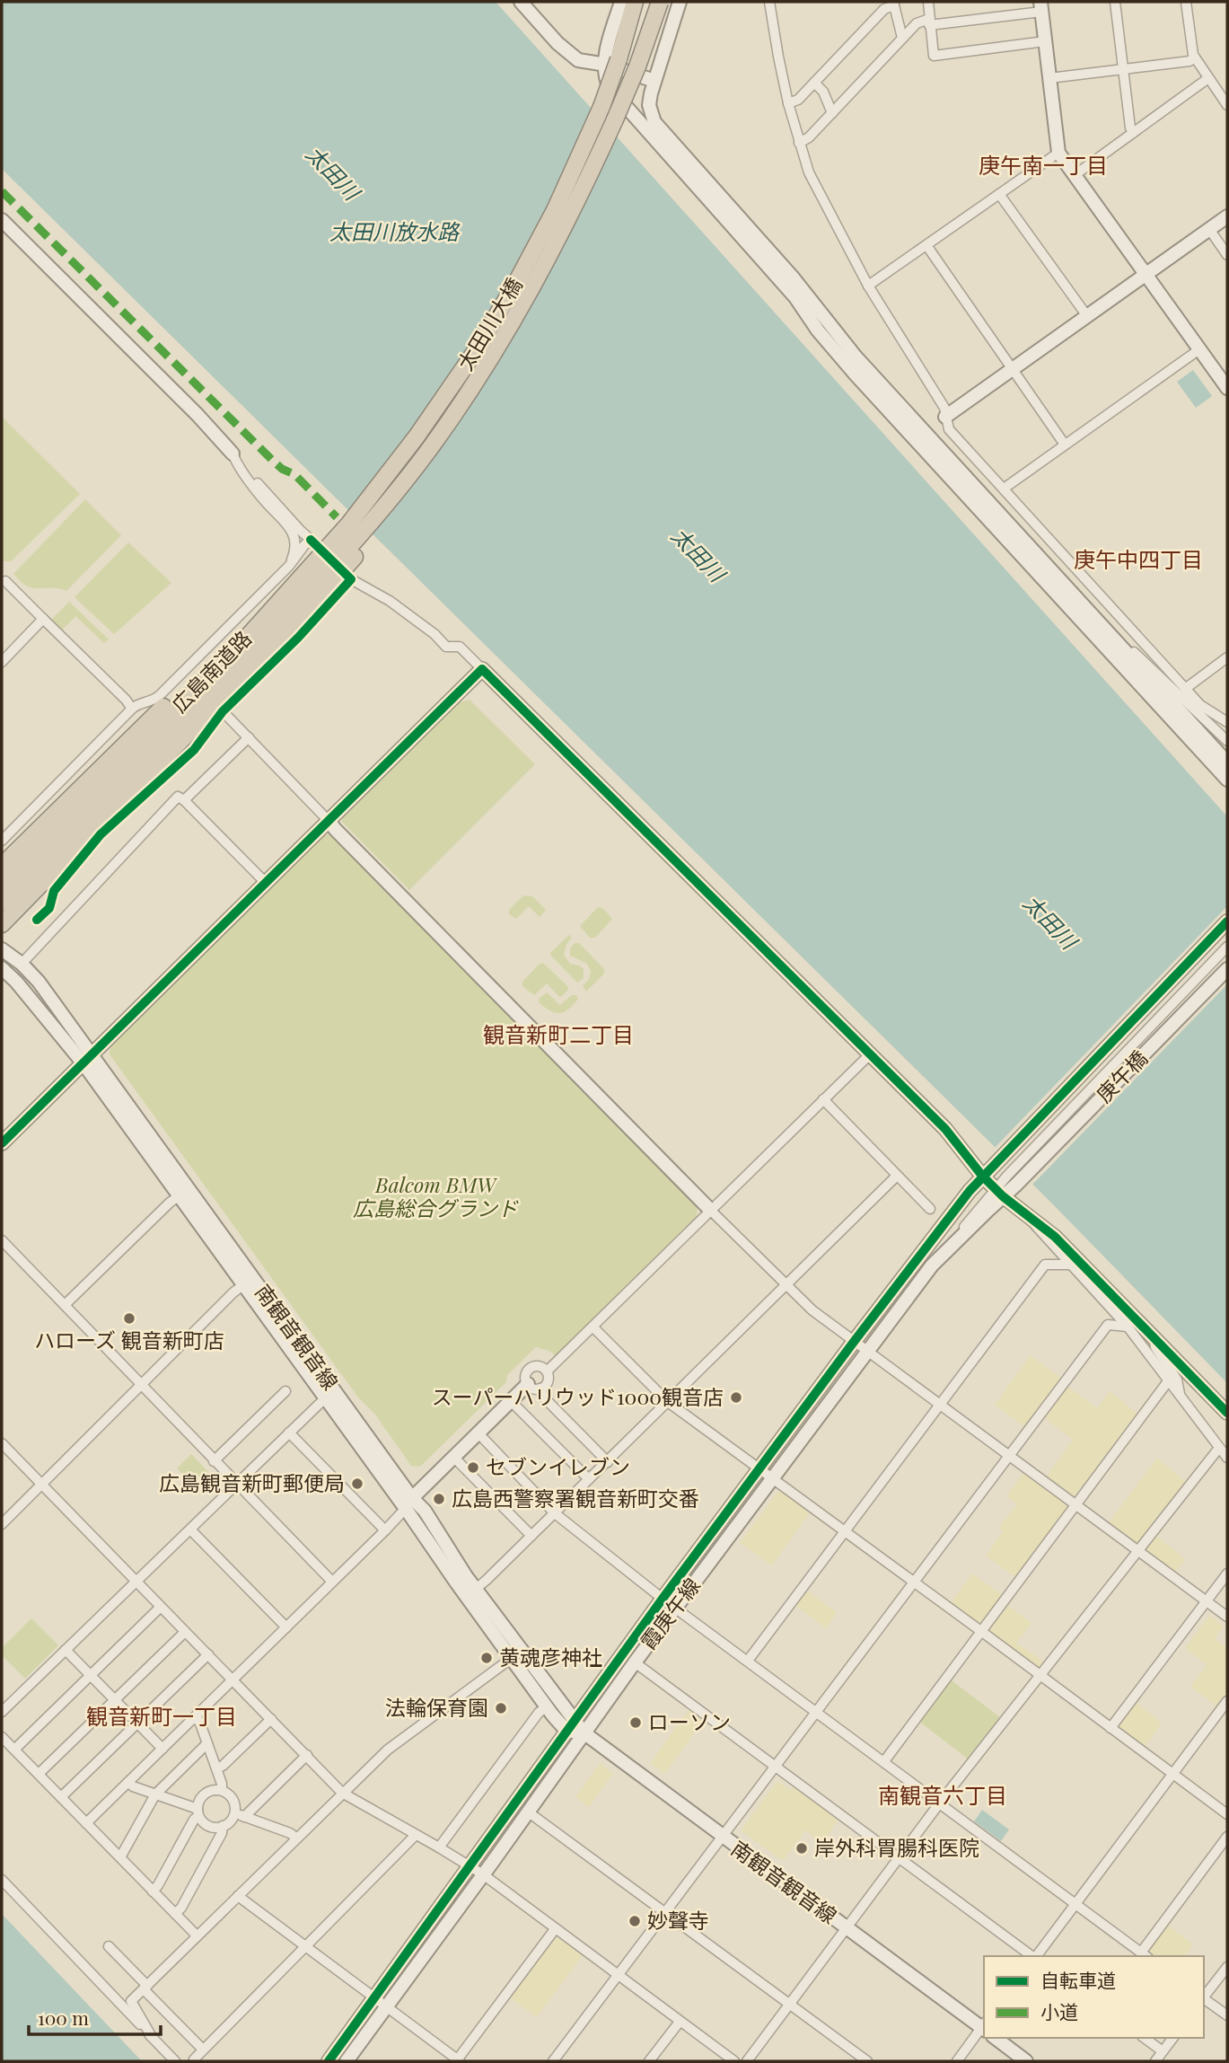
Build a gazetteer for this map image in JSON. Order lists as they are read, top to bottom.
{
  "streets": {
    "highway": ["太田川大橋", "広島南道路"],
    "street": ["庚午橋", "南観音観音線", "霞庚午線"]
  },
  "crossings": [
    ["太田川大橋", "広島南道路"],
    ["庚午橋", "霞庚午線"],
    ["南観音観音線", "霞庚午線"]
  ],
  "districts": [
    "庚午南一丁目",
    "庚午中四丁目",
    "観音新町二丁目",
    "観音新町一丁目",
    "南観音六丁目"
  ],
  "water": ["太田川", "太田川放水路"],
  "parks": ["Balcom BMW 広島総合グランド"],
  "places": [
    "ハローズ 観音新町店",
    "スーパーハリウッド1000観音店",
    "セブンイレブン",
    "広島観音新町郵便局",
    "広島西警察署観音新町交番",
    "黄魂彦神社",
    "法輪保育園",
    "ローソン",
    "岸外科胃腸科医院",
    "妙聲寺"
  ],
  "legend": ["自転車道", "小道"],
  "scale_bar": "100 m"
}
